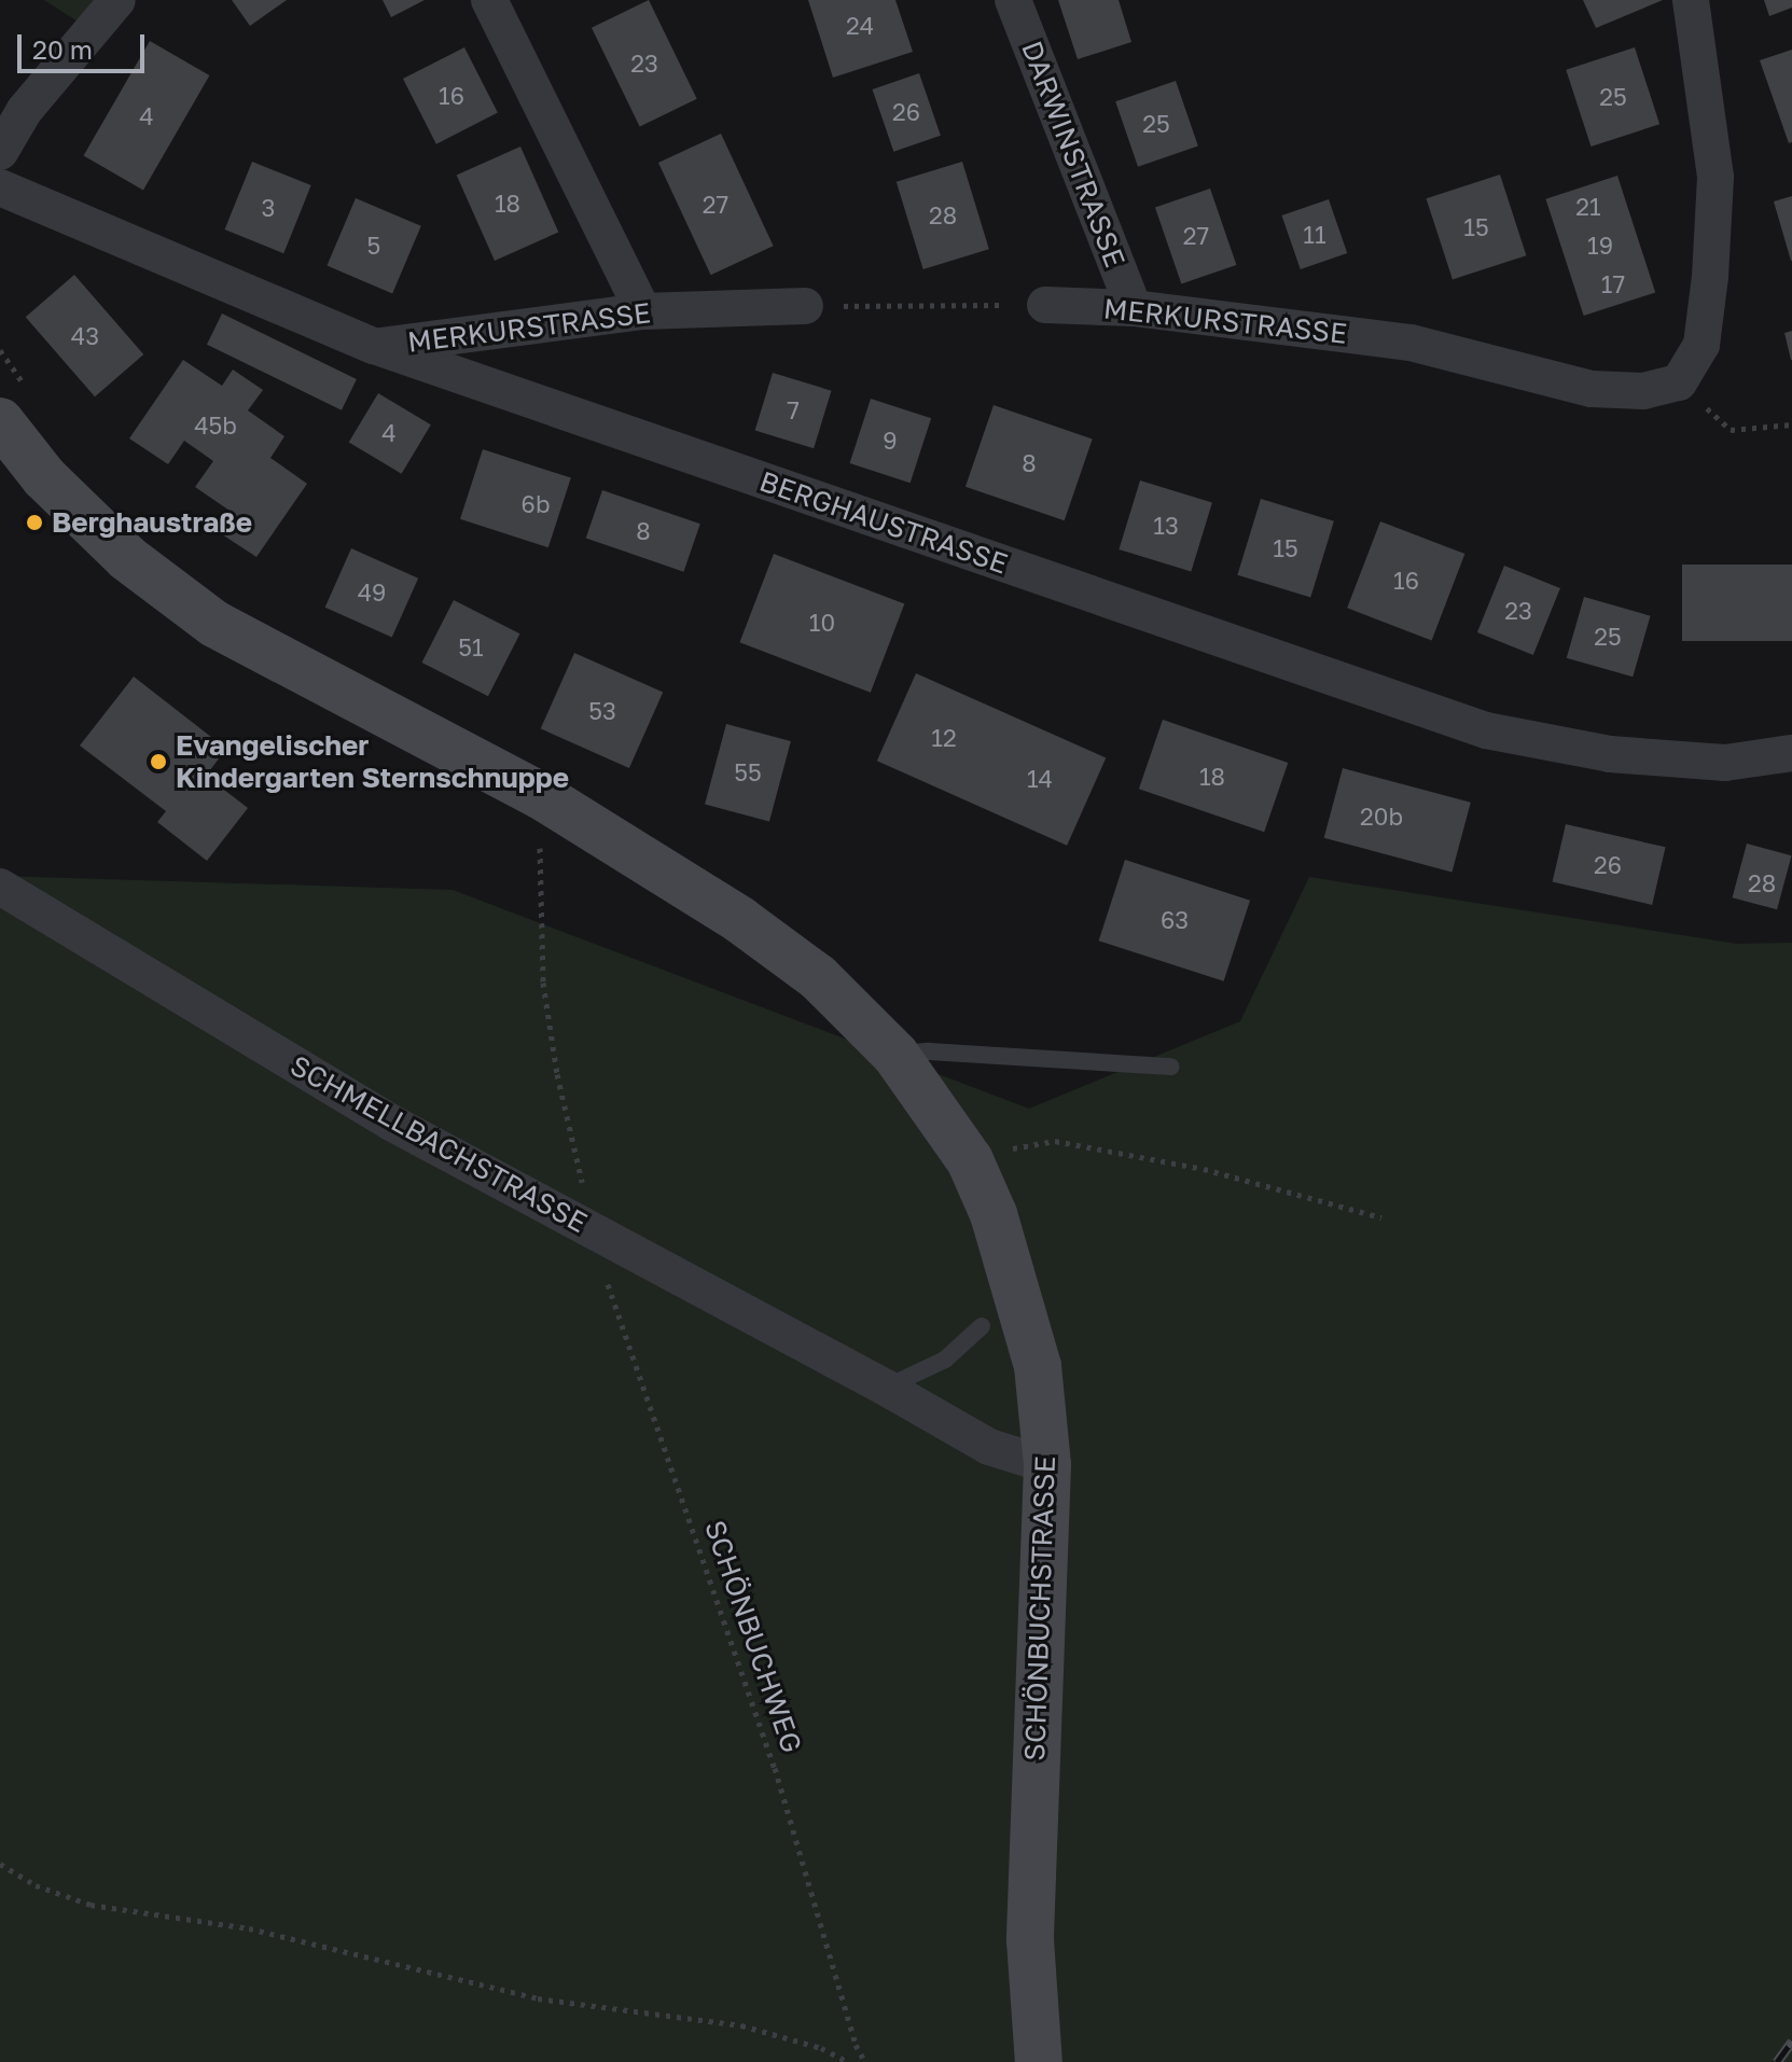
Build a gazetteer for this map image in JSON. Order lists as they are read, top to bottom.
{
  "streets": {
    "main road": ["SCHÖNBUCHSTRASSE"],
    "street": [
      "DARWINSTRASSE",
      "MERKURSTRASSE",
      "BERGHAUSTRASSE",
      "SCHMELLBACHSTRASSE"
    ],
    "path": ["SCHÖNBUCHWEG"]
  },
  "crossings": [
    ["DARWINSTRASSE", "MERKURSTRASSE"],
    ["MERKURSTRASSE", "BERGHAUSTRASSE"],
    ["SCHMELLBACHSTRASSE", "SCHÖNBUCHSTRASSE"],
    ["SCHMELLBACHSTRASSE", "SCHÖNBUCHWEG"]
  ],
  "places": ["Berghaustraße", "Evangelischer Kindergarten Sternschnuppe"],
  "house_numbers": [
    "24",
    "23",
    "16",
    "25",
    "26",
    "4",
    "25",
    "18",
    "27",
    "21",
    "3",
    "28",
    "15",
    "11",
    "27",
    "5",
    "19",
    "17",
    "43",
    "7",
    "45b",
    "4",
    "9",
    "8",
    "6b",
    "13",
    "8",
    "15",
    "16",
    "49",
    "23",
    "10",
    "25",
    "51",
    "53",
    "12",
    "55",
    "18",
    "14",
    "20b",
    "26",
    "28",
    "63"
  ],
  "scale_bar": "20 m"
}
